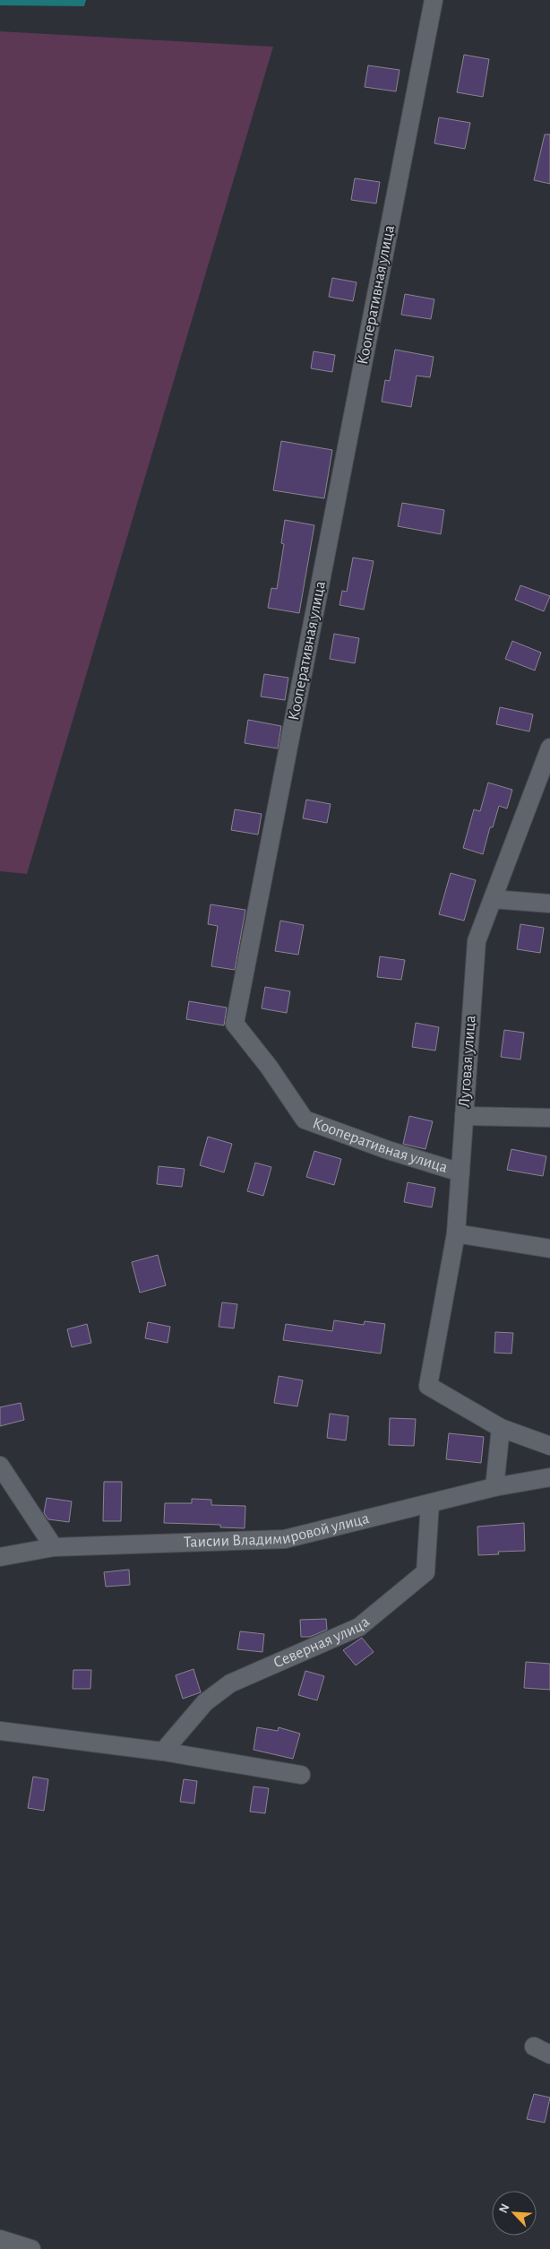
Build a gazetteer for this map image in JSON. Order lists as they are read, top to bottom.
{
  "streets": {
    "street": [
      "Кооперативная улица",
      "Луговая улица",
      "Таисии Владимировой улица",
      "Северная улица"
    ]
  },
  "crossings": [
    ["Кооперативная улица", "Луговая улица"],
    ["Таисии Владимировой улица", "Северная улица"]
  ],
  "north": "top left"
}
